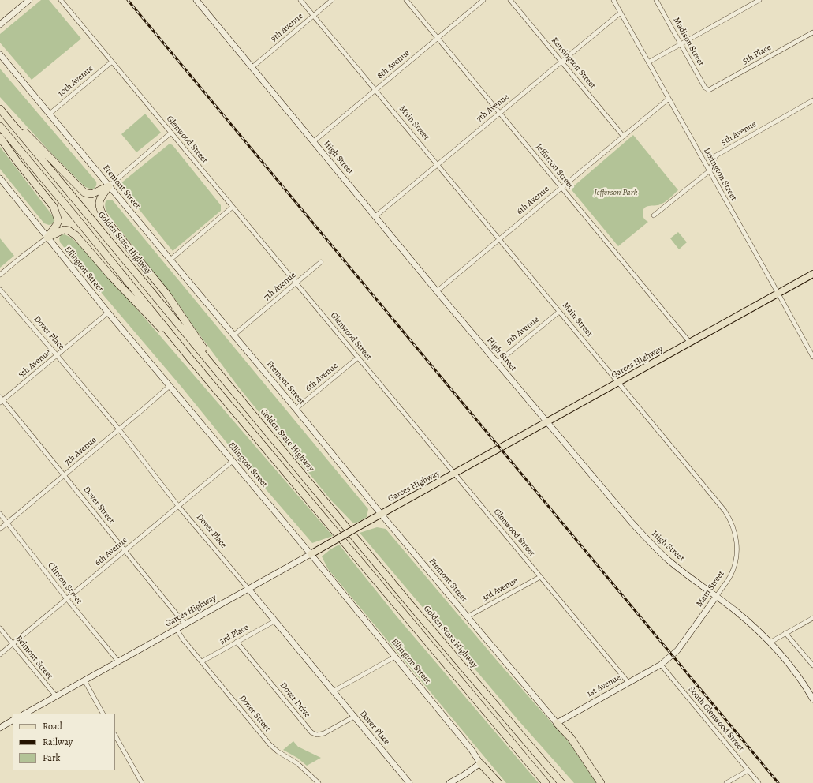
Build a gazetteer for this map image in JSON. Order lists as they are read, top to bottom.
{
  "streets": {
    "highway": ["Golden State Highway"],
    "main road": ["Garces Highway"],
    "street": [
      "9th Avenue",
      "Madison Street",
      "5th Place",
      "Kensington Street",
      "8th Avenue",
      "10th Avenue",
      "7th Avenue",
      "Main Street",
      "5th Avenue",
      "Glenwood Street",
      "High Street",
      "Jefferson Street",
      "Lexington Street",
      "Fremont Street",
      "6th Avenue",
      "Ellington Street",
      "Dover Place",
      "Dover Street",
      "Clinton Street",
      "3rd Avenue",
      "3rd Place",
      "Belmont Street",
      "1st Avenue",
      "Dover Drive",
      "South Glenwood Street"
    ]
  },
  "crossings": [
    ["9th Avenue", "Main Street"],
    ["9th Avenue", "High Street"],
    ["Madison Street", "5th Place"],
    ["Kensington Street", "7th Avenue"],
    ["Kensington Street", "6th Avenue"],
    ["8th Avenue", "Main Street"],
    ["8th Avenue", "High Street"],
    ["8th Avenue", "Jefferson Street"],
    ["8th Avenue", "Ellington Street"],
    ["8th Avenue", "Dover Place"],
    ["8th Avenue", "Dover Street"],
    ["10th Avenue", "Glenwood Street"],
    ["10th Avenue", "Fremont Street"],
    ["7th Avenue", "Main Street"],
    ["7th Avenue", "Glenwood Street"],
    ["7th Avenue", "High Street"],
    ["7th Avenue", "Jefferson Street"],
    ["7th Avenue", "Lexington Street"],
    ["7th Avenue", "Fremont Street"],
    ["7th Avenue", "Ellington Street"],
    ["7th Avenue", "Dover Place"],
    ["7th Avenue", "Dover Street"],
    ["7th Avenue", "Clinton Street"],
    ["Main Street", "5th Avenue"],
    ["Main Street", "High Street"],
    ["Main Street", "6th Avenue"],
    ["Main Street", "Garces Highway"],
    ["Main Street", "1st Avenue"],
    ["Main Street", "South Glenwood Street"],
    ["5th Avenue", "High Street"],
    ["5th Avenue", "Lexington Street"],
    ["Glenwood Street", "6th Avenue"],
    ["Glenwood Street", "Garces Highway"],
    ["Glenwood Street", "3rd Avenue"],
    ["Glenwood Street", "1st Avenue"],
    ["High Street", "6th Avenue"],
    ["High Street", "Garces Highway"],
    ["Jefferson Street", "6th Avenue"],
    ["Jefferson Street", "Garces Highway"],
    ["Lexington Street", "6th Avenue"],
    ["Lexington Street", "Garces Highway"],
    ["Fremont Street", "6th Avenue"],
    ["Fremont Street", "Garces Highway"],
    ["Fremont Street", "3rd Avenue"],
    ["Fremont Street", "1st Avenue"],
    ["6th Avenue", "Ellington Street"],
    ["6th Avenue", "Dover Place"],
    ["6th Avenue", "Dover Street"],
    ["6th Avenue", "Clinton Street"],
    ["6th Avenue", "Belmont Street"],
    ["Ellington Street", "Garces Highway"],
    ["Dover Place", "Garces Highway"],
    ["Dover Place", "3rd Place"],
    ["Dover Place", "Dover Drive"],
    ["Garces Highway", "Dover Street"],
    ["Garces Highway", "Clinton Street"],
    ["Garces Highway", "Belmont Street"],
    ["Dover Street", "3rd Place"],
    ["3rd Place", "Dover Drive"],
    ["1st Avenue", "South Glenwood Street"]
  ],
  "parks": ["Jefferson Park"],
  "legend": ["Road", "Railway", "Park"]
}
